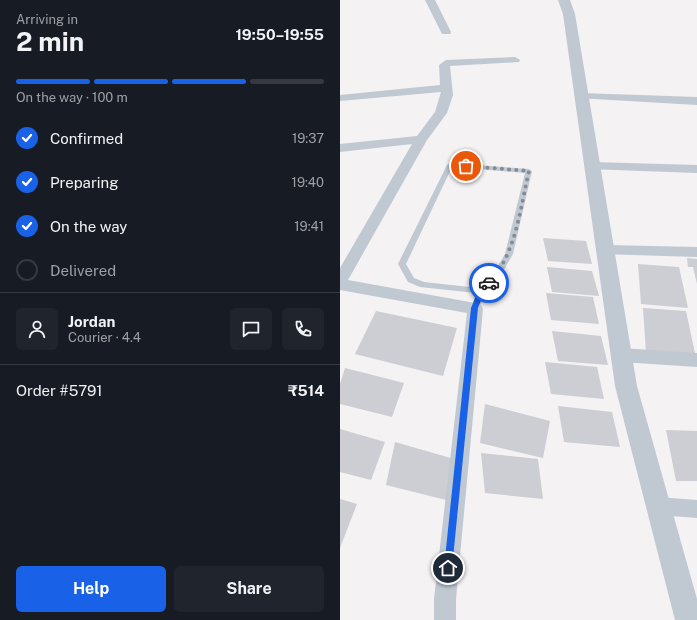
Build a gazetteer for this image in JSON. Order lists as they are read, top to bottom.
{
  "page": {
    "heading": ["2 min", "Arriving in", "19:50–19:55"],
    "panel": [
      "Jordan",
      "Courier · 4.4",
      "Order #5791",
      "₹514"
    ],
    "bar": "On the way · 100 m",
    "list": [
      ["Confirmed", "19:37"],
      ["Preparing", "19:40"],
      ["On the way", "19:41"],
      "Delivered"
    ],
    "buttons": ["Help", "Share"]
  }
}
